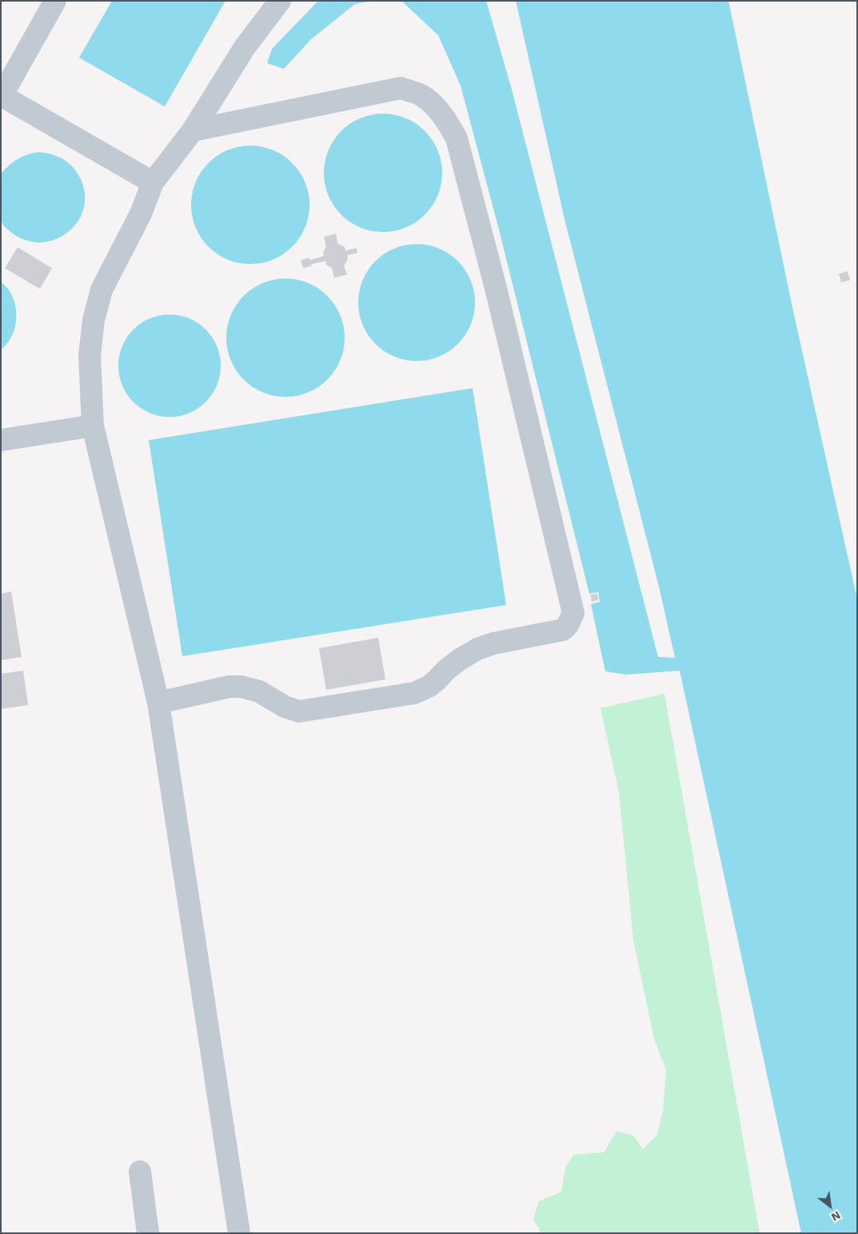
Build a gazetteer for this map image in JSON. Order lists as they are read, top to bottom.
{
  "north": "bottom right"
}
